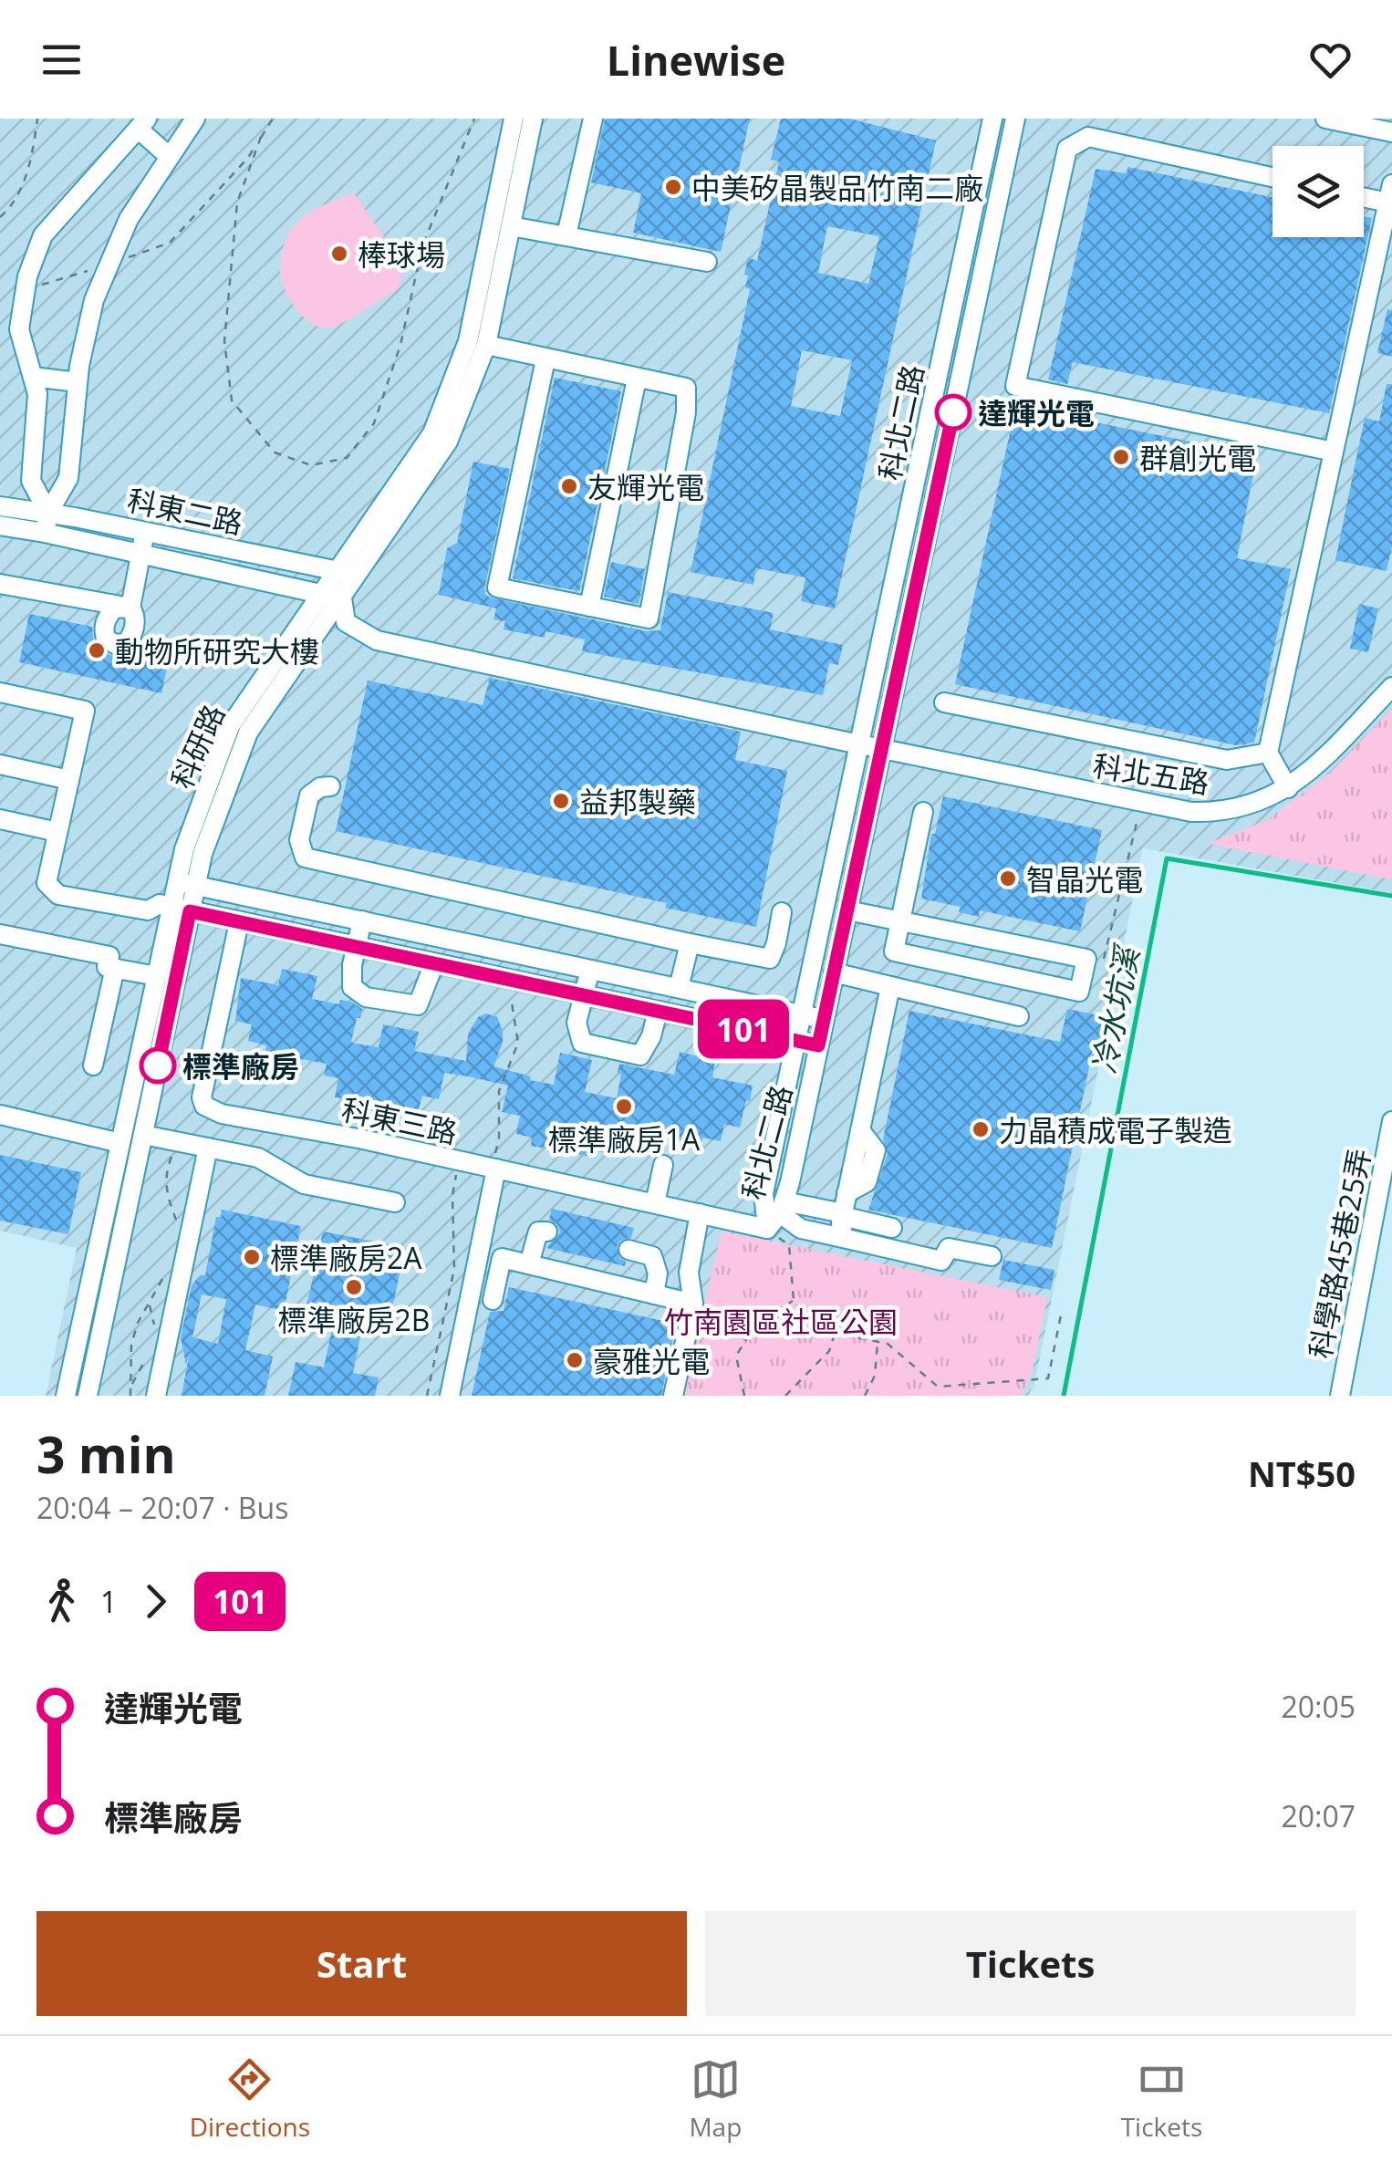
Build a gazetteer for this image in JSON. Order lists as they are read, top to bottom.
{
  "streets": {
    "street": [
      "科北二路",
      "科東二路",
      "科研路",
      "科北五路",
      "科東三路",
      "科學路45巷25弄"
    ]
  },
  "crossings": [
    ["科北二路", "科北五路"],
    ["科北二路", "科東三路"],
    ["科東二路", "科研路"],
    ["科東二路", "科北五路"],
    ["科研路", "科北五路"]
  ],
  "water": ["冷水坑溪"],
  "parks": ["竹南園區社區公園"],
  "places": [
    "中美矽晶製品竹南二廠",
    "棒球場",
    "達輝光電",
    "群創光電",
    "友輝光電",
    "動物所研究大樓",
    "益邦製藥",
    "智晶光電",
    "標準廠房",
    "標準廠房1A",
    "力晶積成電子製造",
    "標準廠房2A",
    "標準廠房2B",
    "豪雅光電"
  ],
  "lines": ["bus line 101"],
  "page": {
    "header": "Linewise",
    "on_map": "101",
    "heading": ["3 min", "20:04 – 20:07 · Bus", "NT$50"],
    "legs": ["1", "101"],
    "list": [
      {
        "name": "達輝光電",
        "value": "20:05"
      },
      {
        "name": "標準廠房",
        "value": "20:07"
      }
    ],
    "buttons": ["Start", "Tickets"],
    "tabs": ["Directions", "Map", "Tickets"]
  }
}
